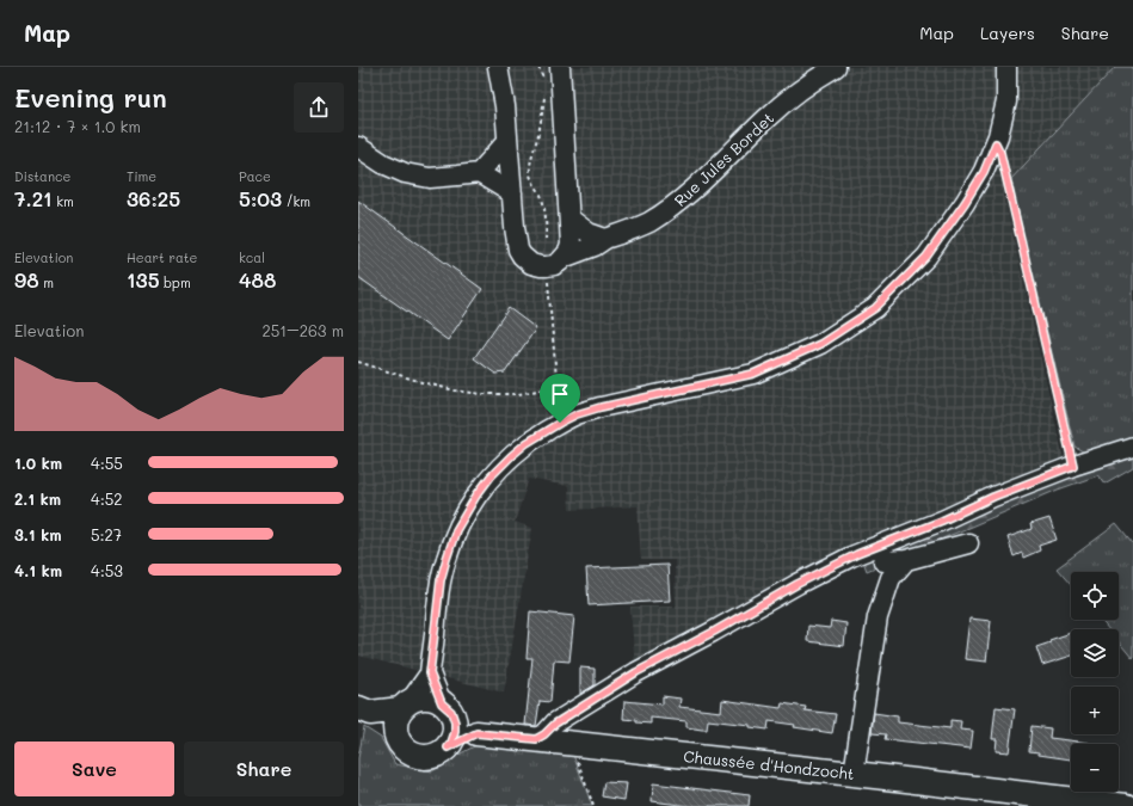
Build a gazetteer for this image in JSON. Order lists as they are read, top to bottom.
{
  "streets": {
    "main road": ["Chaussée d'Hondzocht"],
    "street": ["Rue Jules Bordet"]
  },
  "page": {
    "header": "Map",
    "nav": ["Map", "Layers", "Share"],
    "heading": ["Evening run", "21:12 · 7 × 1.0 km"],
    "stats": [
      ["Distance", "7.21 km"],
      ["Time", "36:25"],
      ["Pace", "5:03 /km"],
      ["Elevation", "98 m"],
      ["Heart rate", "135 bpm"],
      ["kcal", "488"]
    ],
    "chart": ["Elevation", "251–263 m"],
    "list": [
      {
        "name": "1.0 km",
        "note": "4:55"
      },
      {
        "name": "2.1 km",
        "note": "4:52"
      },
      {
        "name": "3.1 km",
        "note": "5:27"
      },
      {
        "name": "4.1 km",
        "note": "4:53"
      }
    ],
    "map_buttons": ["+", "−"],
    "buttons": ["Save", "Share"]
  }
}
